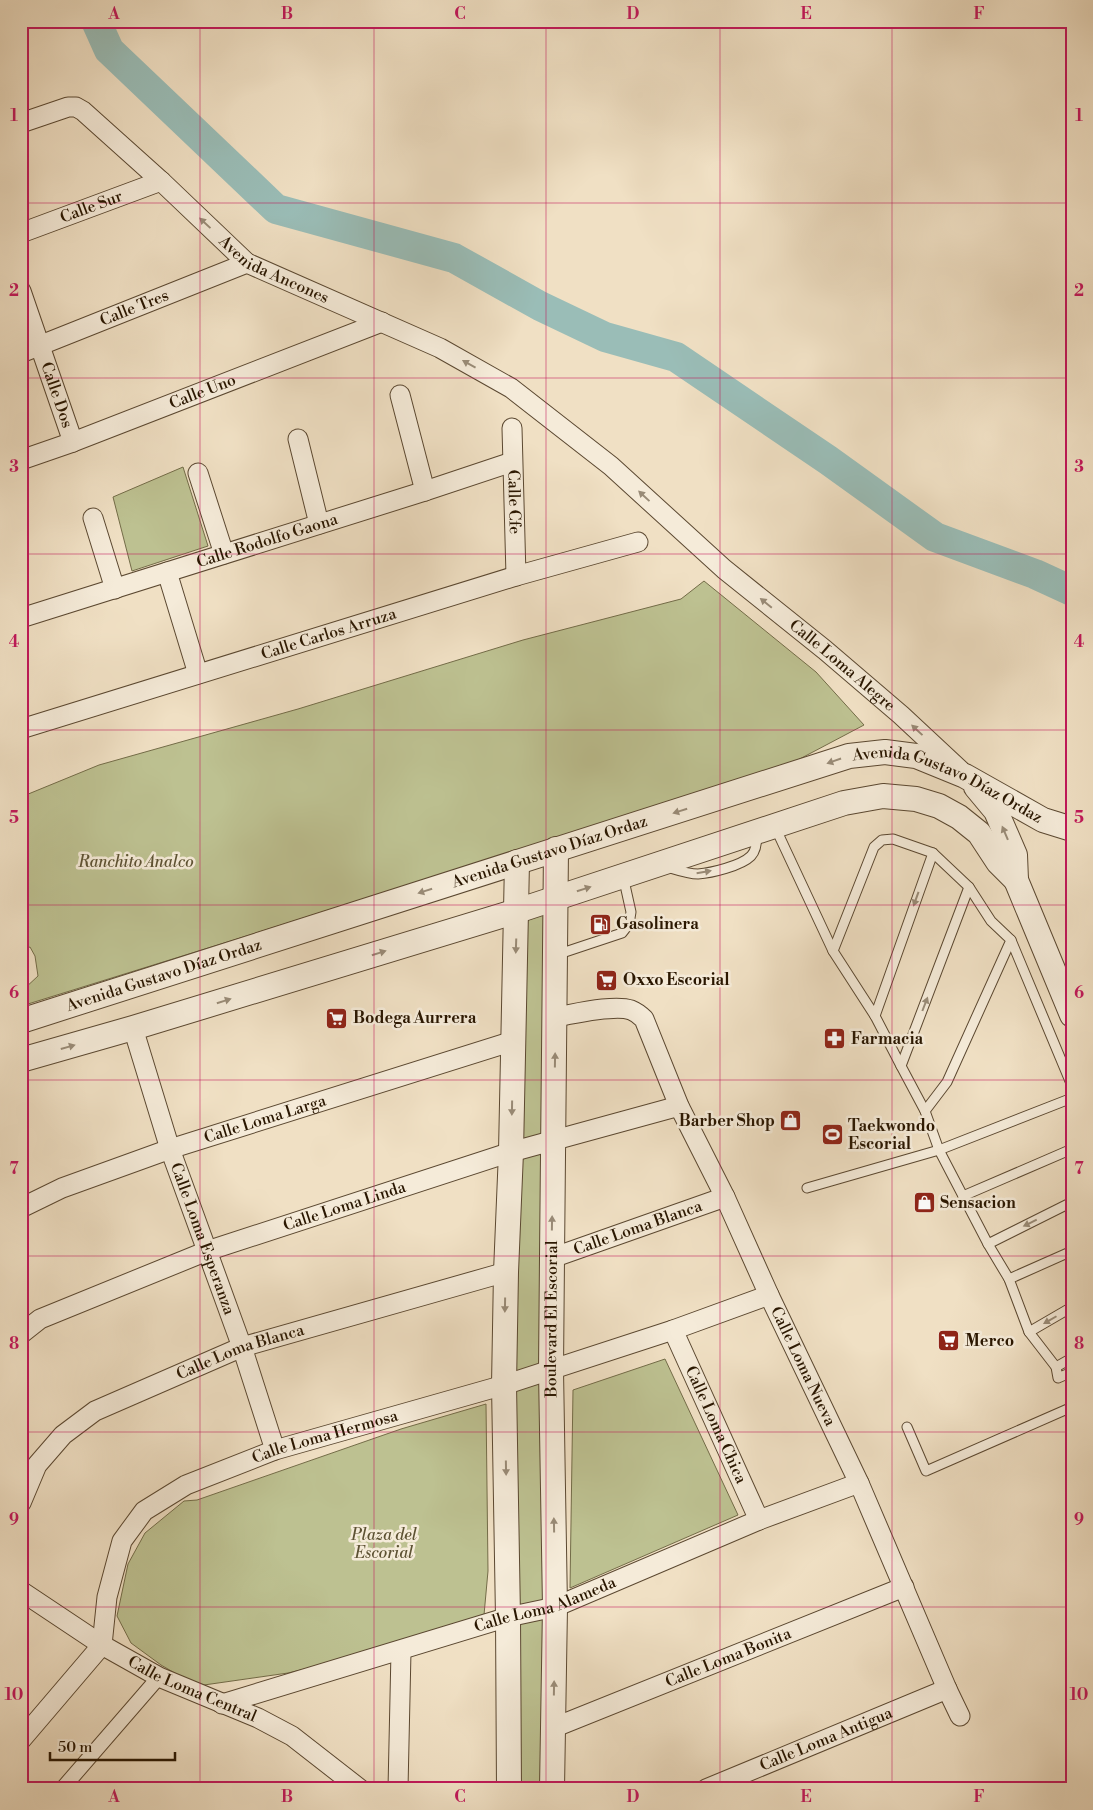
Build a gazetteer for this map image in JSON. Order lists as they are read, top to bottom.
{
  "streets": {
    "street": [
      "Calle Sur",
      "Avenida Ancones",
      "Calle Tres",
      "Calle Uno",
      "Calle Dos",
      "Calle Cfe",
      "Calle Rodolfo Gaona",
      "Calle Carlos Arruza",
      "Calle Loma Alegre",
      "Avenida Gustavo Díaz Ordaz",
      "Calle Loma Larga",
      "Calle Loma Linda",
      "Calle Loma Blanca",
      "Calle Loma Esperanza",
      "Boulevard El Escorial",
      "Calle Loma Nueva",
      "Calle Loma Chica",
      "Calle Loma Hermosa",
      "Calle Loma Alameda",
      "Calle Loma Bonita",
      "Calle Loma Central",
      "Calle Loma Antigua"
    ]
  },
  "crossings": [
    ["Calle Sur", "Avenida Ancones"],
    ["Avenida Ancones", "Calle Tres"],
    ["Avenida Ancones", "Calle Uno"],
    ["Avenida Ancones", "Calle Loma Alegre"],
    ["Calle Tres", "Calle Dos"],
    ["Calle Uno", "Calle Dos"],
    ["Calle Cfe", "Calle Rodolfo Gaona"],
    ["Calle Cfe", "Calle Carlos Arruza"],
    ["Calle Loma Alegre", "Avenida Gustavo Díaz Ordaz"],
    ["Avenida Gustavo Díaz Ordaz", "Calle Loma Esperanza"],
    ["Avenida Gustavo Díaz Ordaz", "Boulevard El Escorial"],
    ["Calle Loma Larga", "Calle Loma Esperanza"],
    ["Calle Loma Linda", "Calle Loma Esperanza"],
    ["Calle Loma Linda", "Boulevard El Escorial"],
    ["Calle Loma Linda", "Calle Loma Nueva"],
    ["Calle Loma Blanca", "Calle Loma Esperanza"],
    ["Calle Loma Blanca", "Boulevard El Escorial"],
    ["Calle Loma Blanca", "Calle Loma Nueva"],
    ["Calle Loma Esperanza", "Calle Loma Hermosa"],
    ["Boulevard El Escorial", "Calle Loma Nueva"],
    ["Boulevard El Escorial", "Calle Loma Hermosa"],
    ["Boulevard El Escorial", "Calle Loma Alameda"],
    ["Boulevard El Escorial", "Calle Loma Bonita"],
    ["Calle Loma Nueva", "Calle Loma Hermosa"],
    ["Calle Loma Nueva", "Calle Loma Alameda"],
    ["Calle Loma Nueva", "Calle Loma Bonita"],
    ["Calle Loma Nueva", "Calle Loma Antigua"],
    ["Calle Loma Chica", "Calle Loma Hermosa"],
    ["Calle Loma Chica", "Calle Loma Alameda"],
    ["Calle Loma Hermosa", "Calle Loma Central"],
    ["Calle Loma Alameda", "Calle Loma Central"]
  ],
  "one_way": ["Avenida Ancones", "Calle Loma Alegre"],
  "parks": ["Ranchito Analco", "Plaza del Escorial"],
  "places": {
    "fuel station": ["Gasolinera"],
    "supermarket": ["Oxxo Escorial", "Bodega Aurrera", "Merco"],
    "pharmacy": ["Farmacia"],
    "shop": ["Barber Shop", "Sensacion"],
    "sports": ["Taekwondo Escorial"]
  },
  "scale_bar": "50 m",
  "grid": {
    "columns": [
      "A",
      "B",
      "C",
      "D",
      "E",
      "F"
    ],
    "rows": [
      "1",
      "2",
      "3",
      "4",
      "5",
      "6",
      "7",
      "8",
      "9",
      "10"
    ]
  }
}
